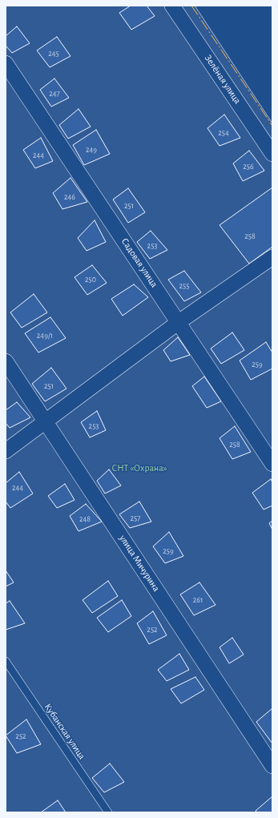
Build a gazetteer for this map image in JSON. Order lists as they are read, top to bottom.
{
  "streets": {
    "street": ["Зелёная улица", "Садовая улица", "улица Мичурина"],
    "lane": ["Кубанская улица"]
  },
  "parks": ["СНТ «Охрана»"],
  "house_numbers": [
    "245",
    "247",
    "254",
    "249",
    "244",
    "256",
    "246",
    "251",
    "258",
    "253",
    "250",
    "255",
    "249/1",
    "259",
    "251",
    "253",
    "258",
    "244",
    "257",
    "248",
    "259",
    "261",
    "252",
    "252"
  ]
}
